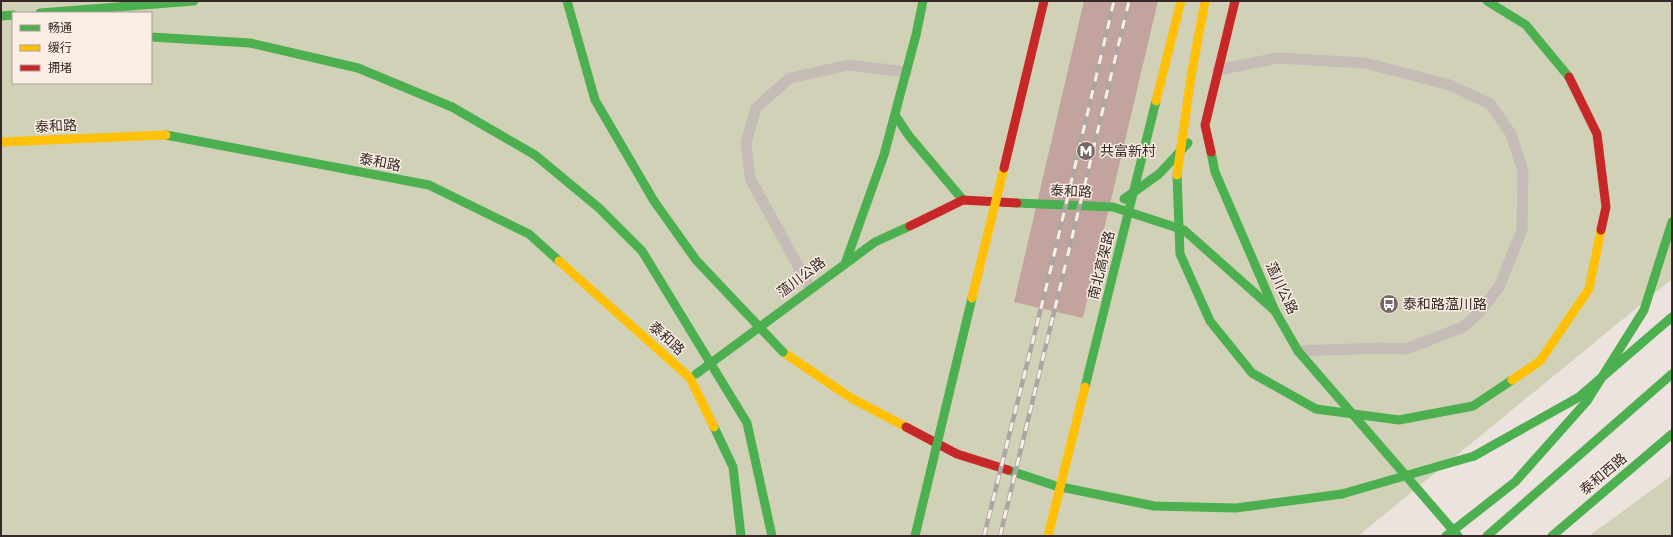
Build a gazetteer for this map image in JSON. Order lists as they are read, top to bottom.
{
  "streets": {
    "main road": [
      "泰和路",
      "南北高架路",
      "蕰川公路",
      "泰和西路"
    ]
  },
  "crossings": [
    ["泰和路", "蕰川公路"]
  ],
  "places": {
    "metro station": ["共富新村"],
    "bus stop": ["泰和路蕰川路"]
  },
  "legend": ["畅通", "缓行", "拥堵"]
}
